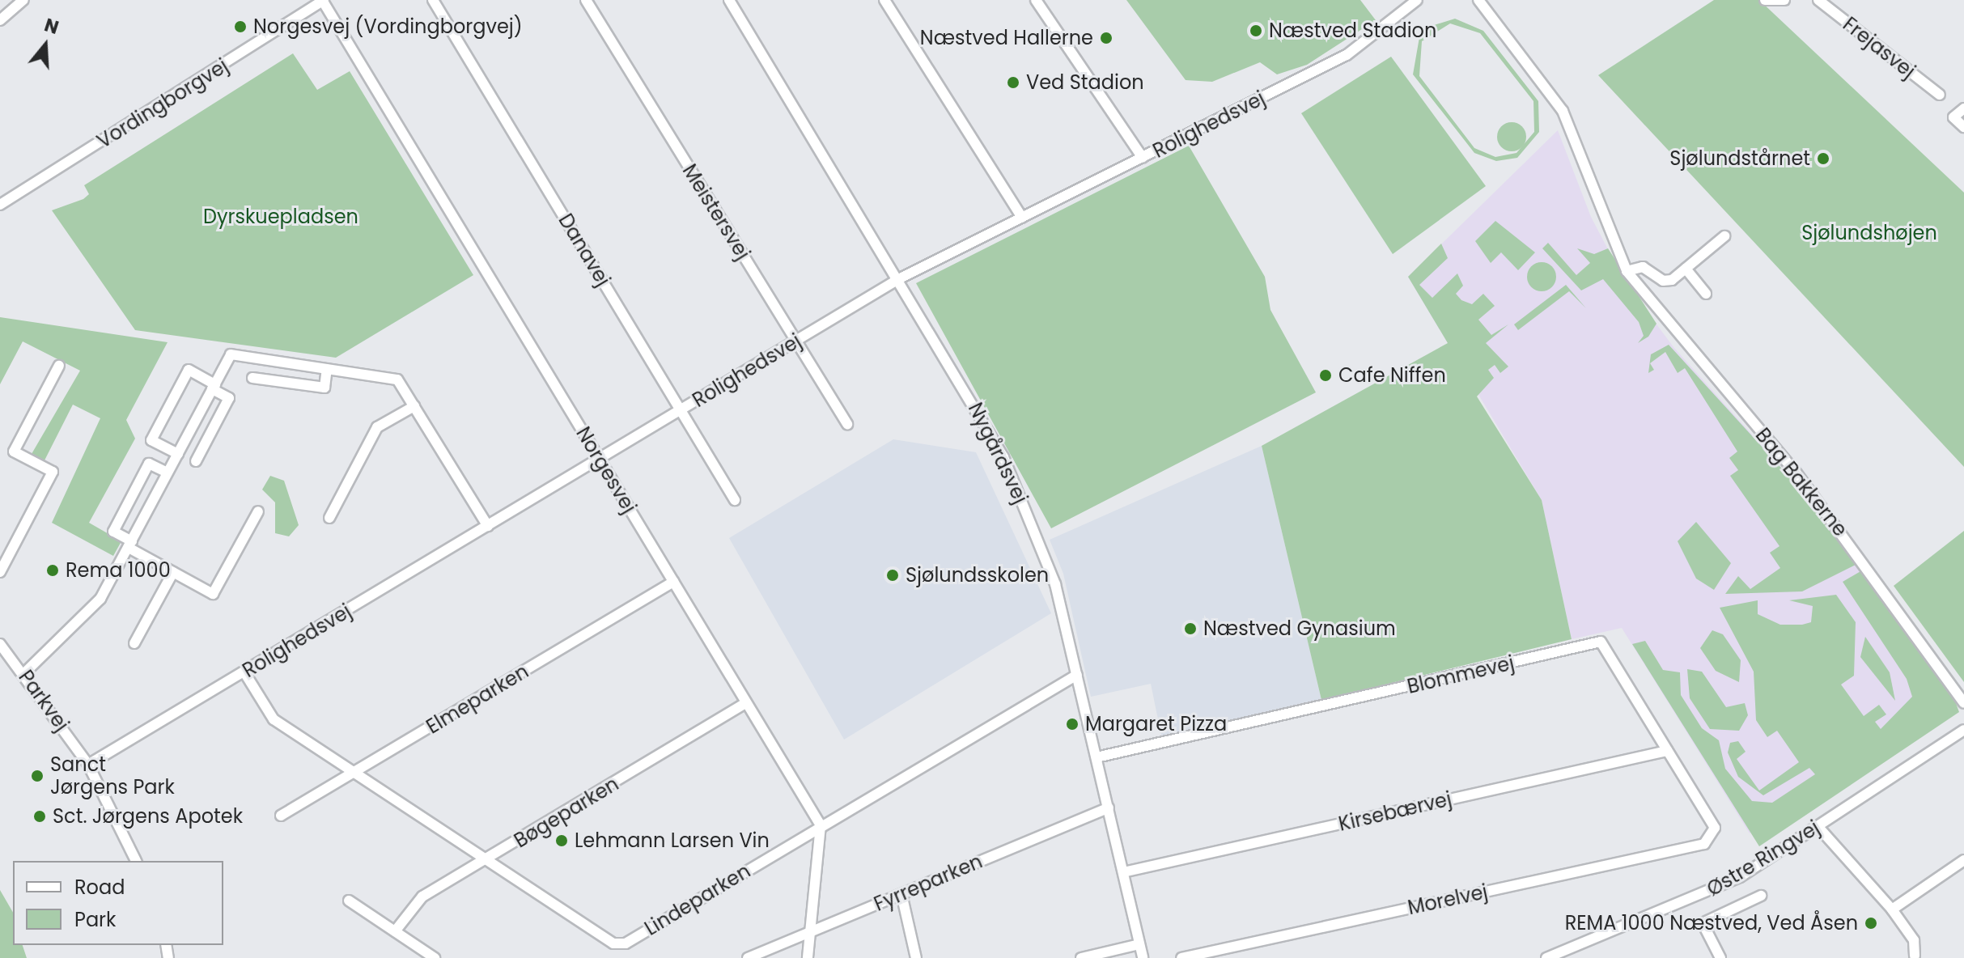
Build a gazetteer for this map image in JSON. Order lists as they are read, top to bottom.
{
  "streets": {
    "street": [
      "Frejasvej",
      "Vordingborgvej",
      "Rolighedsvej",
      "Meistersvej",
      "Danavej",
      "Nygårdsvej",
      "Norgesvej",
      "Bag Bakkerne",
      "Blommevej",
      "Elmeparken",
      "Parkvej",
      "Kirsebærvej",
      "Bøgeparken",
      "Østre Ringvej",
      "Fyrreparken",
      "Lindeparken",
      "Morelvej"
    ]
  },
  "crossings": [
    ["Vordingborgvej", "Norgesvej"],
    ["Rolighedsvej", "Meistersvej"],
    ["Rolighedsvej", "Danavej"],
    ["Rolighedsvej", "Nygårdsvej"],
    ["Rolighedsvej", "Norgesvej"],
    ["Rolighedsvej", "Parkvej"],
    ["Rolighedsvej", "Lindeparken"],
    ["Nygårdsvej", "Blommevej"],
    ["Nygårdsvej", "Kirsebærvej"],
    ["Nygårdsvej", "Fyrreparken"],
    ["Nygårdsvej", "Lindeparken"],
    ["Norgesvej", "Elmeparken"],
    ["Norgesvej", "Bøgeparken"],
    ["Norgesvej", "Lindeparken"],
    ["Blommevej", "Kirsebærvej"],
    ["Blommevej", "Morelvej"],
    ["Elmeparken", "Lindeparken"],
    ["Bøgeparken", "Lindeparken"]
  ],
  "parks": ["Dyrskuepladsen", "Sjølundshøjen"],
  "places": [
    "Norgesvej (Vordingborgvej)",
    "Næstved Stadion",
    "Næstved Hallerne",
    "Ved Stadion",
    "Sjølundstårnet",
    "Cafe Niffen",
    "Rema 1000",
    "Sjølundsskolen",
    "Næstved Gynasium",
    "Margaret Pizza",
    "Sanct Jørgens Park",
    "Sct. Jørgens Apotek",
    "Lehmann Larsen Vin",
    "REMA 1000 Næstved, Ved Åsen"
  ],
  "legend": ["Road", "Park"],
  "north": "top"
}
